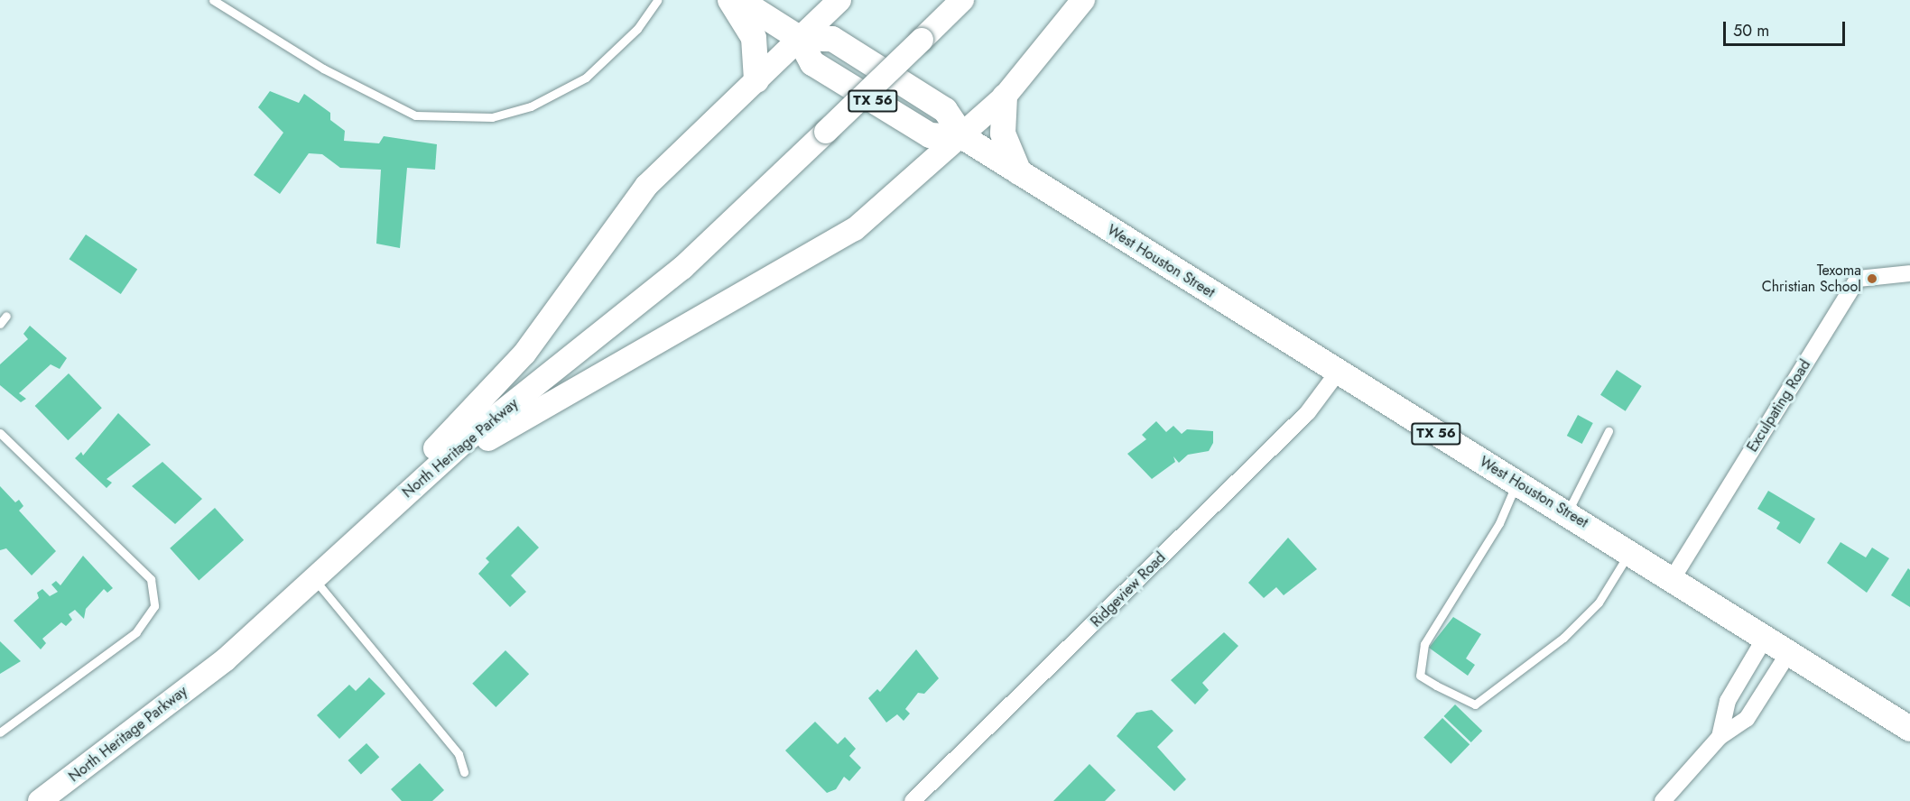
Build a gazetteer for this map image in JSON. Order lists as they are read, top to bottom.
{
  "streets": {
    "main road": ["TX 56", "West Houston Street", "North Heritage Parkway"],
    "street": ["Exculpating Road", "Ridgeview Road"]
  },
  "crossings": [
    ["West Houston Street", "Exculpating Road"],
    ["West Houston Street", "Ridgeview Road"]
  ],
  "places": ["Texoma Christian School"],
  "scale_bar": "50 m"
}
